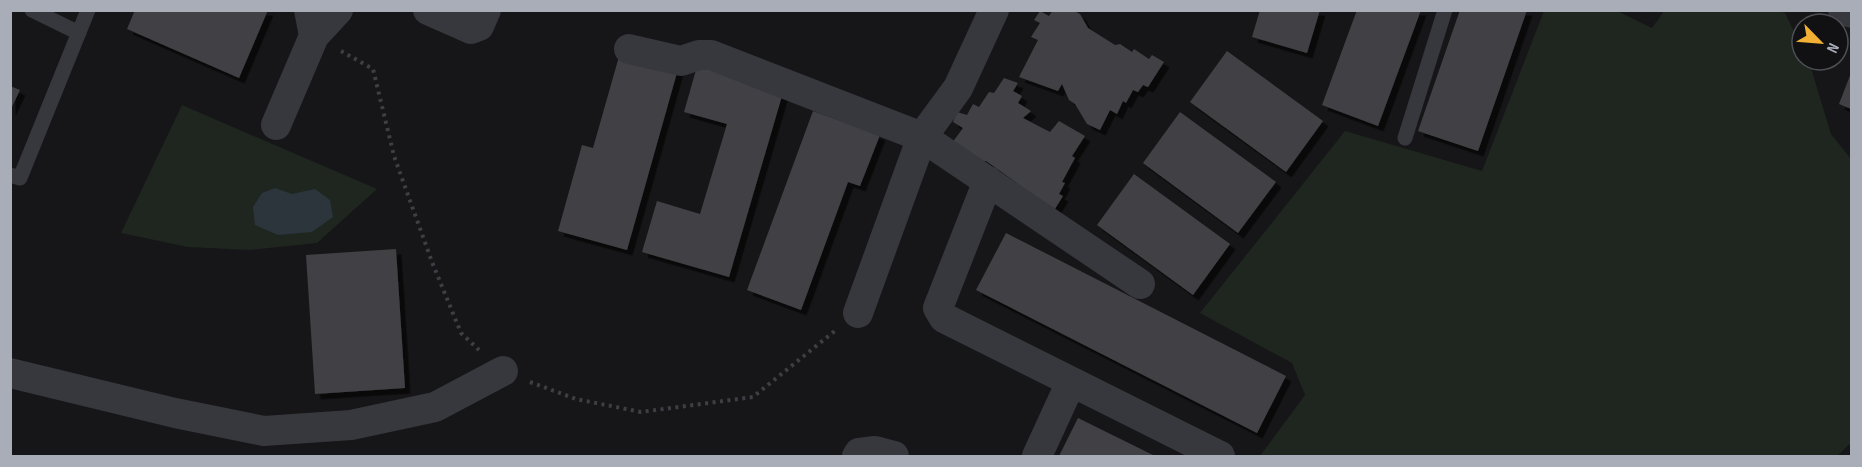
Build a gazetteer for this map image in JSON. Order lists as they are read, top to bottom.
{
  "north": "bottom right"
}
